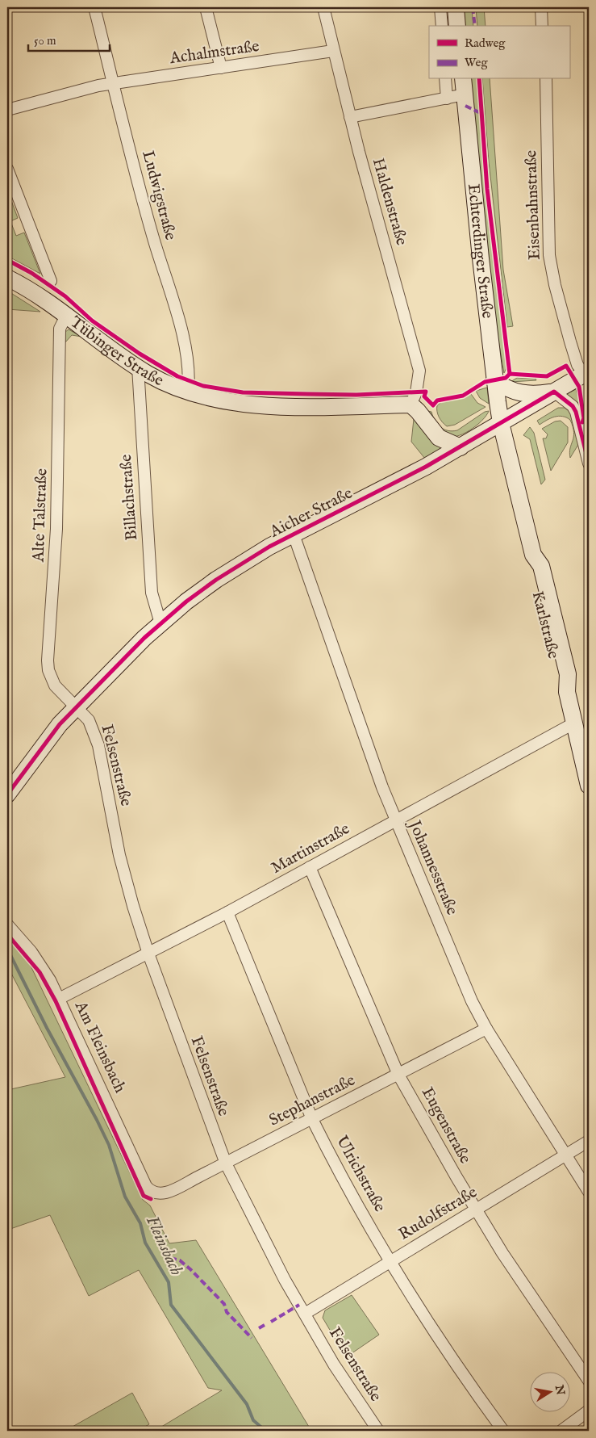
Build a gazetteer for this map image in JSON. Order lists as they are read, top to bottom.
{
  "streets": {
    "main road": [
      "Echterdinger Straße",
      "Tübinger Straße",
      "Aicher Straße",
      "Karlstraße"
    ],
    "street": [
      "Achalmstraße",
      "Ludwigstraße",
      "Haldenstraße",
      "Eisenbahnstraße",
      "Billachstraße",
      "Alte Talstraße",
      "Felsenstraße",
      "Martinstraße",
      "Johannesstraße",
      "Am Fleinsbach",
      "Stephanstraße",
      "Eugenstraße",
      "Ulrichstraße",
      "Rudolfstraße"
    ]
  },
  "crossings": [
    ["Achalmstraße", "Ludwigstraße"],
    ["Achalmstraße", "Haldenstraße"],
    ["Ludwigstraße", "Tübinger Straße"],
    ["Haldenstraße", "Tübinger Straße"],
    ["Eisenbahnstraße", "Aicher Straße"],
    ["Echterdinger Straße", "Aicher Straße"],
    ["Echterdinger Straße", "Karlstraße"],
    ["Tübinger Straße", "Billachstraße"],
    ["Tübinger Straße", "Alte Talstraße"],
    ["Billachstraße", "Aicher Straße"],
    ["Aicher Straße", "Alte Talstraße"],
    ["Aicher Straße", "Karlstraße"],
    ["Aicher Straße", "Felsenstraße"],
    ["Aicher Straße", "Johannesstraße"],
    ["Alte Talstraße", "Felsenstraße"],
    ["Karlstraße", "Martinstraße"],
    ["Felsenstraße", "Martinstraße"],
    ["Felsenstraße", "Stephanstraße"],
    ["Felsenstraße", "Rudolfstraße"],
    ["Martinstraße", "Johannesstraße"],
    ["Martinstraße", "Am Fleinsbach"],
    ["Martinstraße", "Eugenstraße"],
    ["Martinstraße", "Ulrichstraße"],
    ["Johannesstraße", "Stephanstraße"],
    ["Johannesstraße", "Rudolfstraße"],
    ["Am Fleinsbach", "Stephanstraße"],
    ["Stephanstraße", "Eugenstraße"],
    ["Stephanstraße", "Ulrichstraße"],
    ["Eugenstraße", "Rudolfstraße"],
    ["Ulrichstraße", "Rudolfstraße"]
  ],
  "water": ["Fleinsbach"],
  "legend": ["Radweg", "Weg"],
  "scale_bar": "50 m",
  "north": "right"
}
